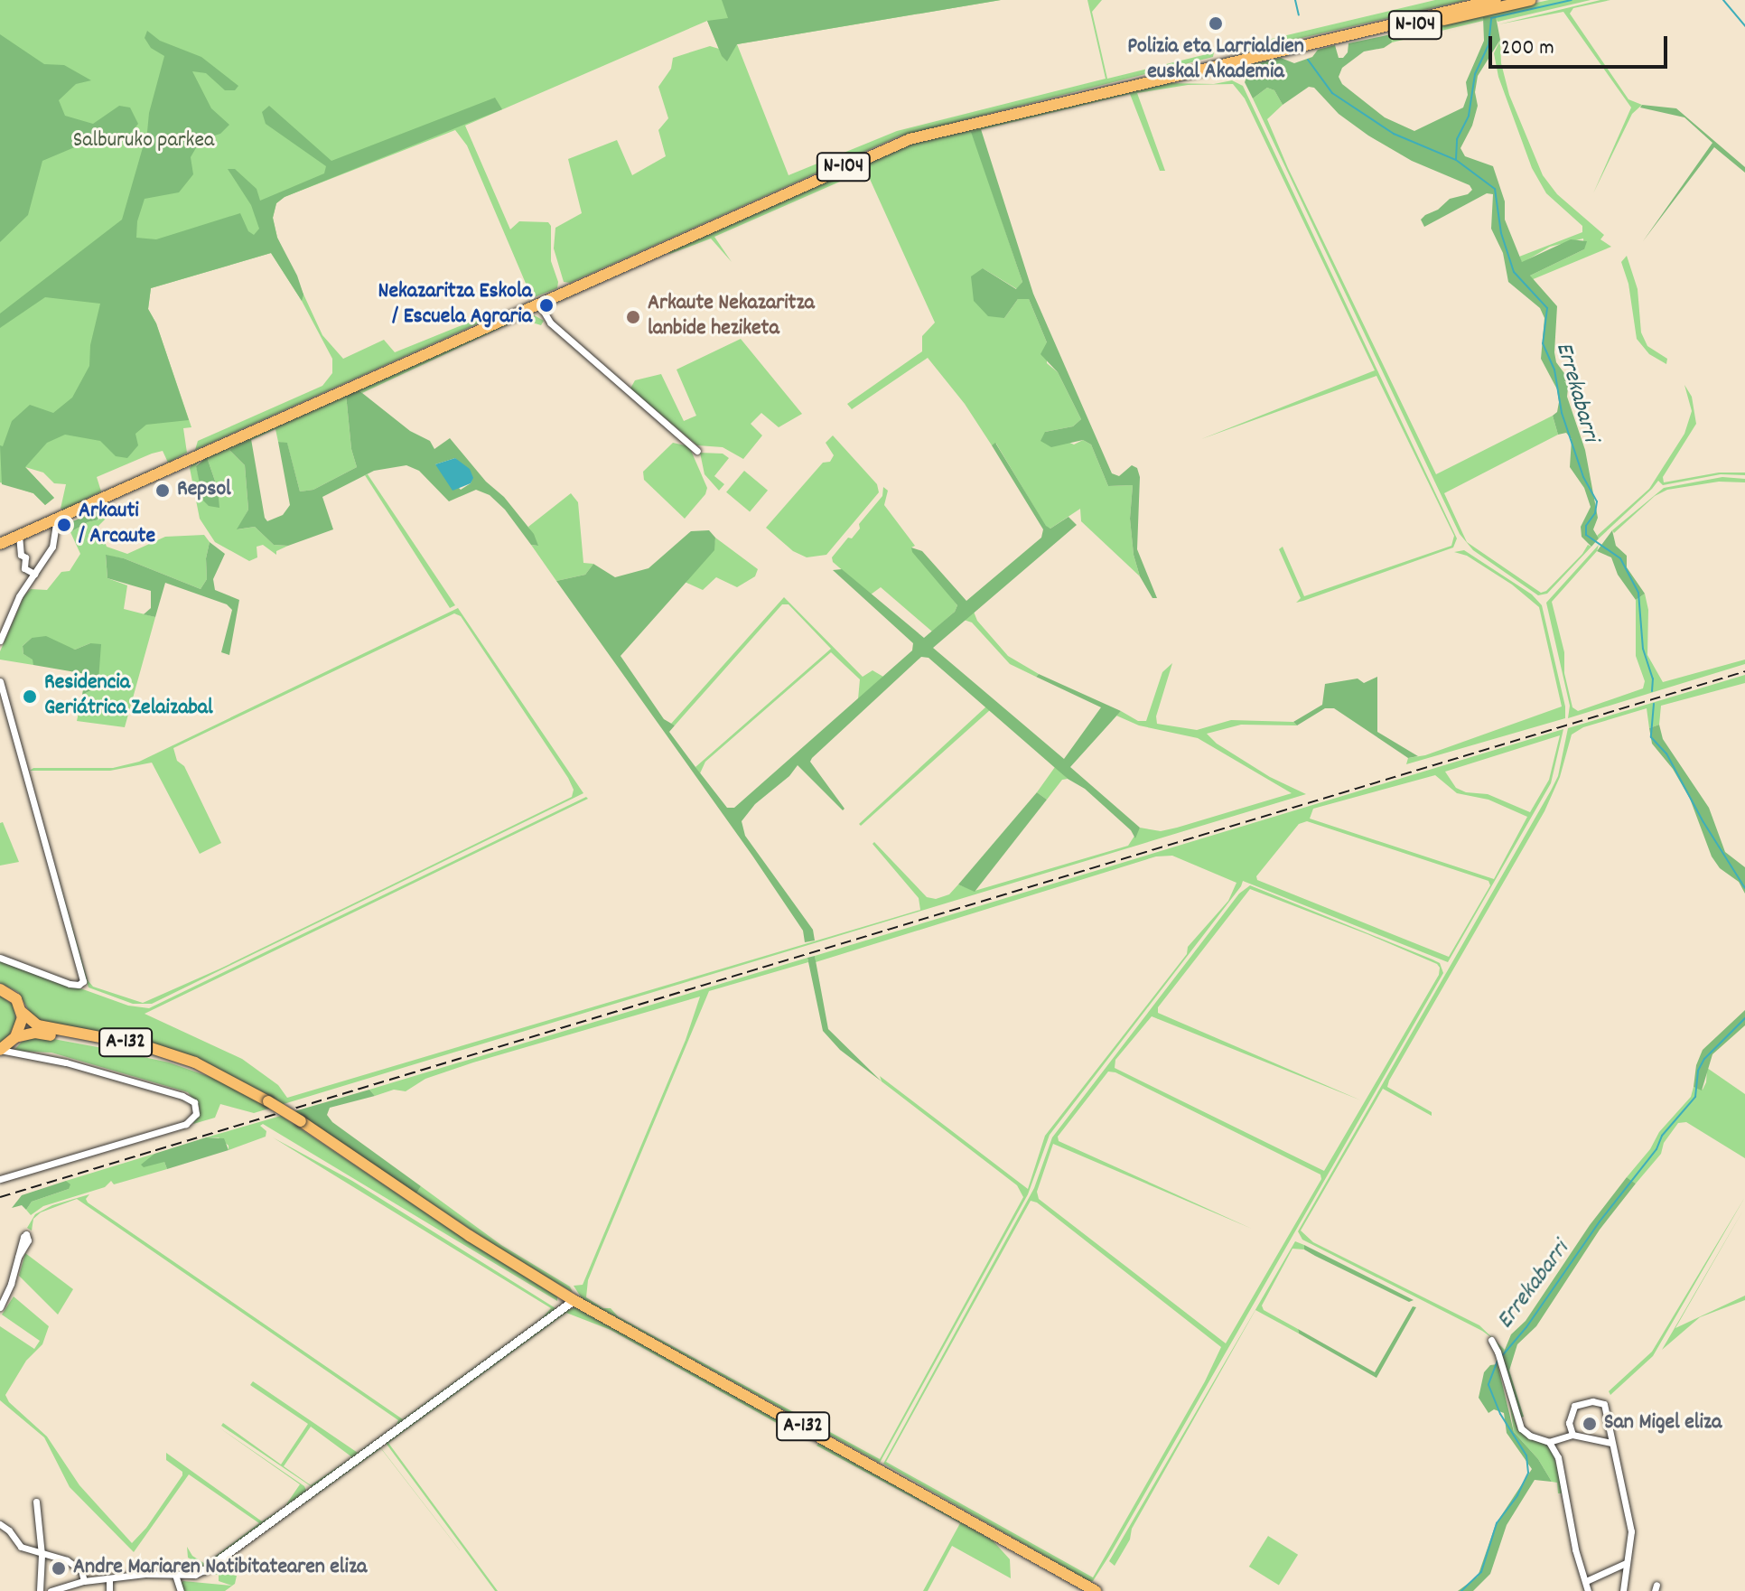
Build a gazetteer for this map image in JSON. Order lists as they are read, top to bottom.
{
  "streets": {
    "main road": ["N-104", "A-132"]
  },
  "water": ["Errekabarri"],
  "parks": ["Salburuko parkea"],
  "places": [
    "Polizia eta Larrialdien euskal Akademia",
    "Nekazaritza Eskola / Escuela Agraria",
    "Arkaute Nekazaritza lanbide heziketa",
    "Repsol",
    "Arkauti / Arcaute",
    "Residencia Geriátrica Zelaizabal",
    "San Migel eliza",
    "Andre Mariaren Natibitatearen eliza"
  ],
  "scale_bar": "200 m"
}
